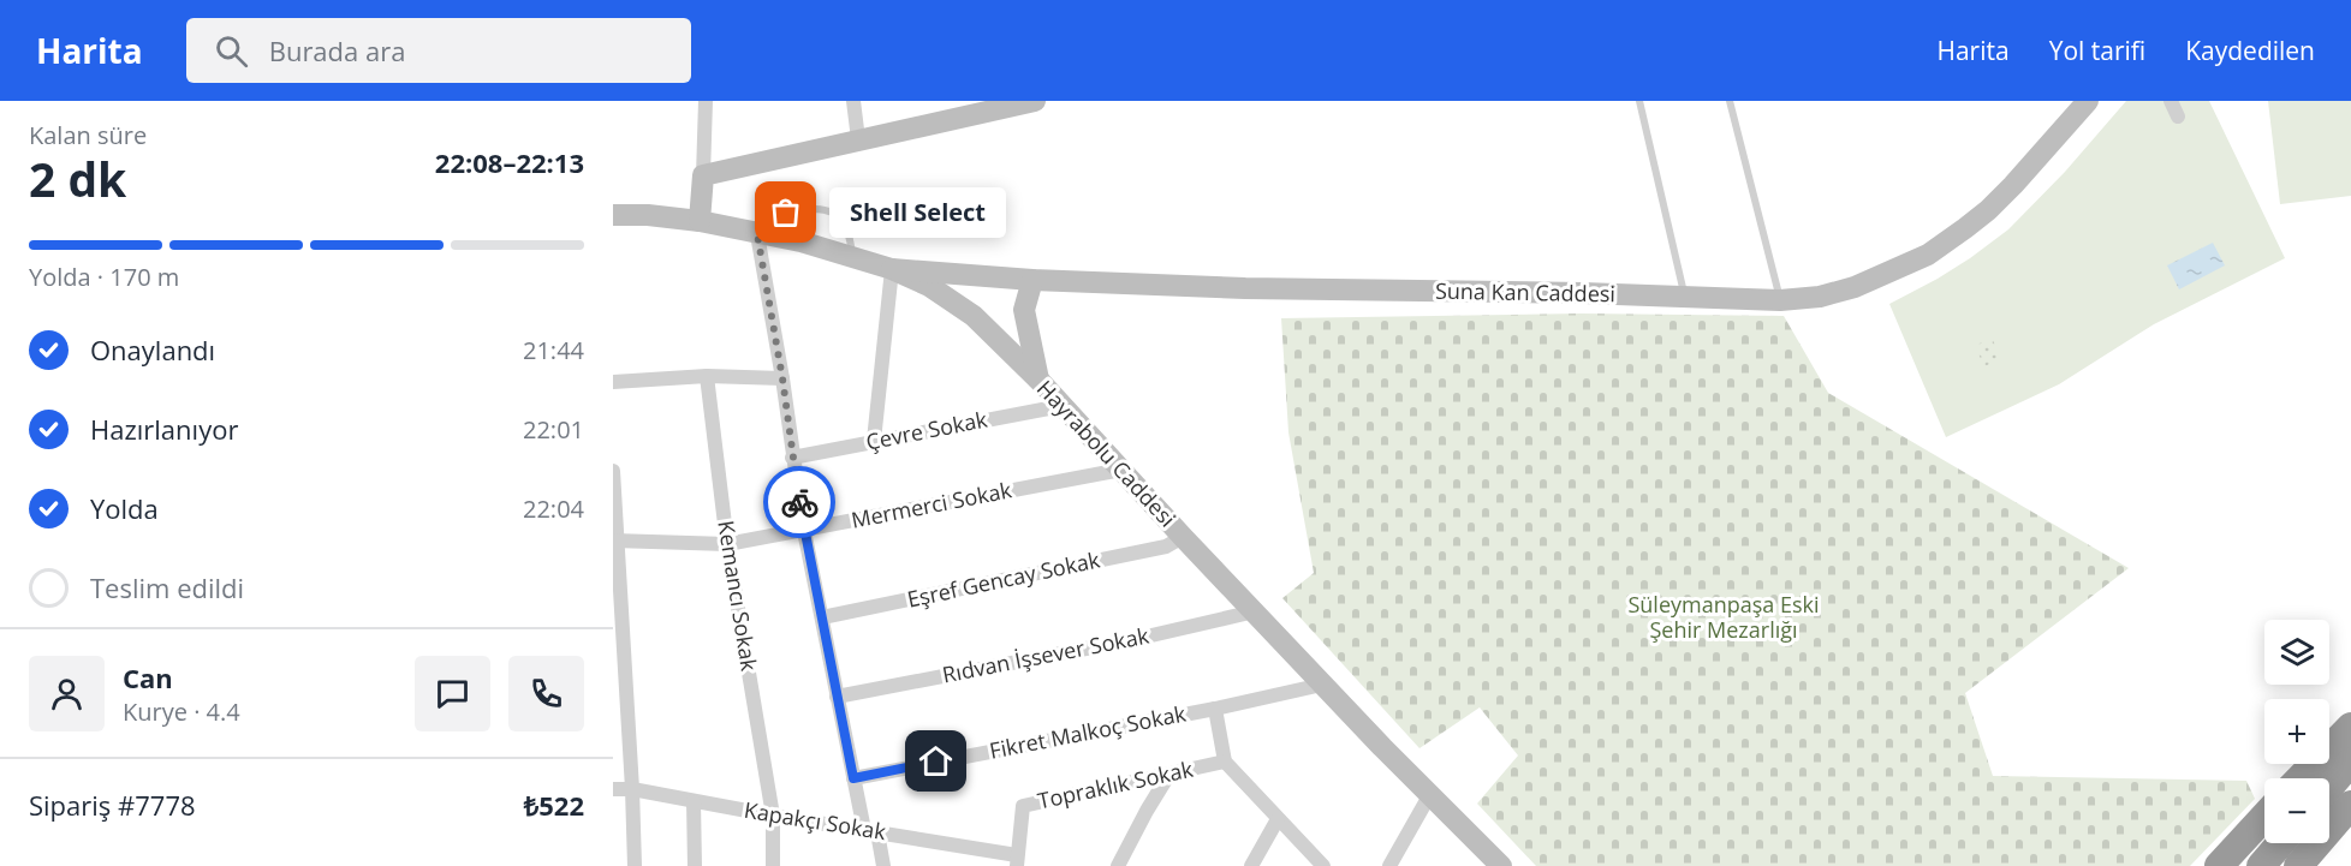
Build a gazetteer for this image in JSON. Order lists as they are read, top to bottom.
{
  "streets": {
    "street": [
      "Suna Kan Caddesi",
      "Çevre Sokak",
      "Hayrabolu Caddesi",
      "Mermerci Sokak",
      "Eşref Gencay Sokak",
      "Kemancı Sokak",
      "Rıdvan İşsever Sokak",
      "Fikret Malkoç Sokak",
      "Topraklık Sokak",
      "Kapakçı Sokak"
    ]
  },
  "crossings": [
    ["Suna Kan Caddesi", "Hayrabolu Caddesi"],
    ["Çevre Sokak", "Hayrabolu Caddesi"],
    ["Hayrabolu Caddesi", "Mermerci Sokak"],
    ["Hayrabolu Caddesi", "Eşref Gencay Sokak"],
    ["Hayrabolu Caddesi", "Rıdvan İşsever Sokak"],
    ["Hayrabolu Caddesi", "Fikret Malkoç Sokak"],
    ["Mermerci Sokak", "Kemancı Sokak"],
    ["Kemancı Sokak", "Kapakçı Sokak"],
    ["Topraklık Sokak", "Kapakçı Sokak"]
  ],
  "parks": ["Süleymanpaşa Eski Şehir Mezarlığı"],
  "places": ["Shell Select"],
  "page": {
    "header": "Harita",
    "search": "Burada ara",
    "nav": ["Harita", "Yol tarifi", "Kaydedilen"],
    "heading": ["2 dk", "Kalan süre", "22:08–22:13"],
    "panel": [
      "Can",
      "Kurye · 4.4",
      "Sipariş #7778",
      "₺522"
    ],
    "bubble": "Shell Select",
    "bar": "Yolda · 170 m",
    "list": [
      ["Onaylandı", "21:44"],
      ["Hazırlanıyor", "22:01"],
      ["Yolda", "22:04"],
      "Teslim edildi"
    ],
    "map_buttons": ["+", "−"]
  }
}
